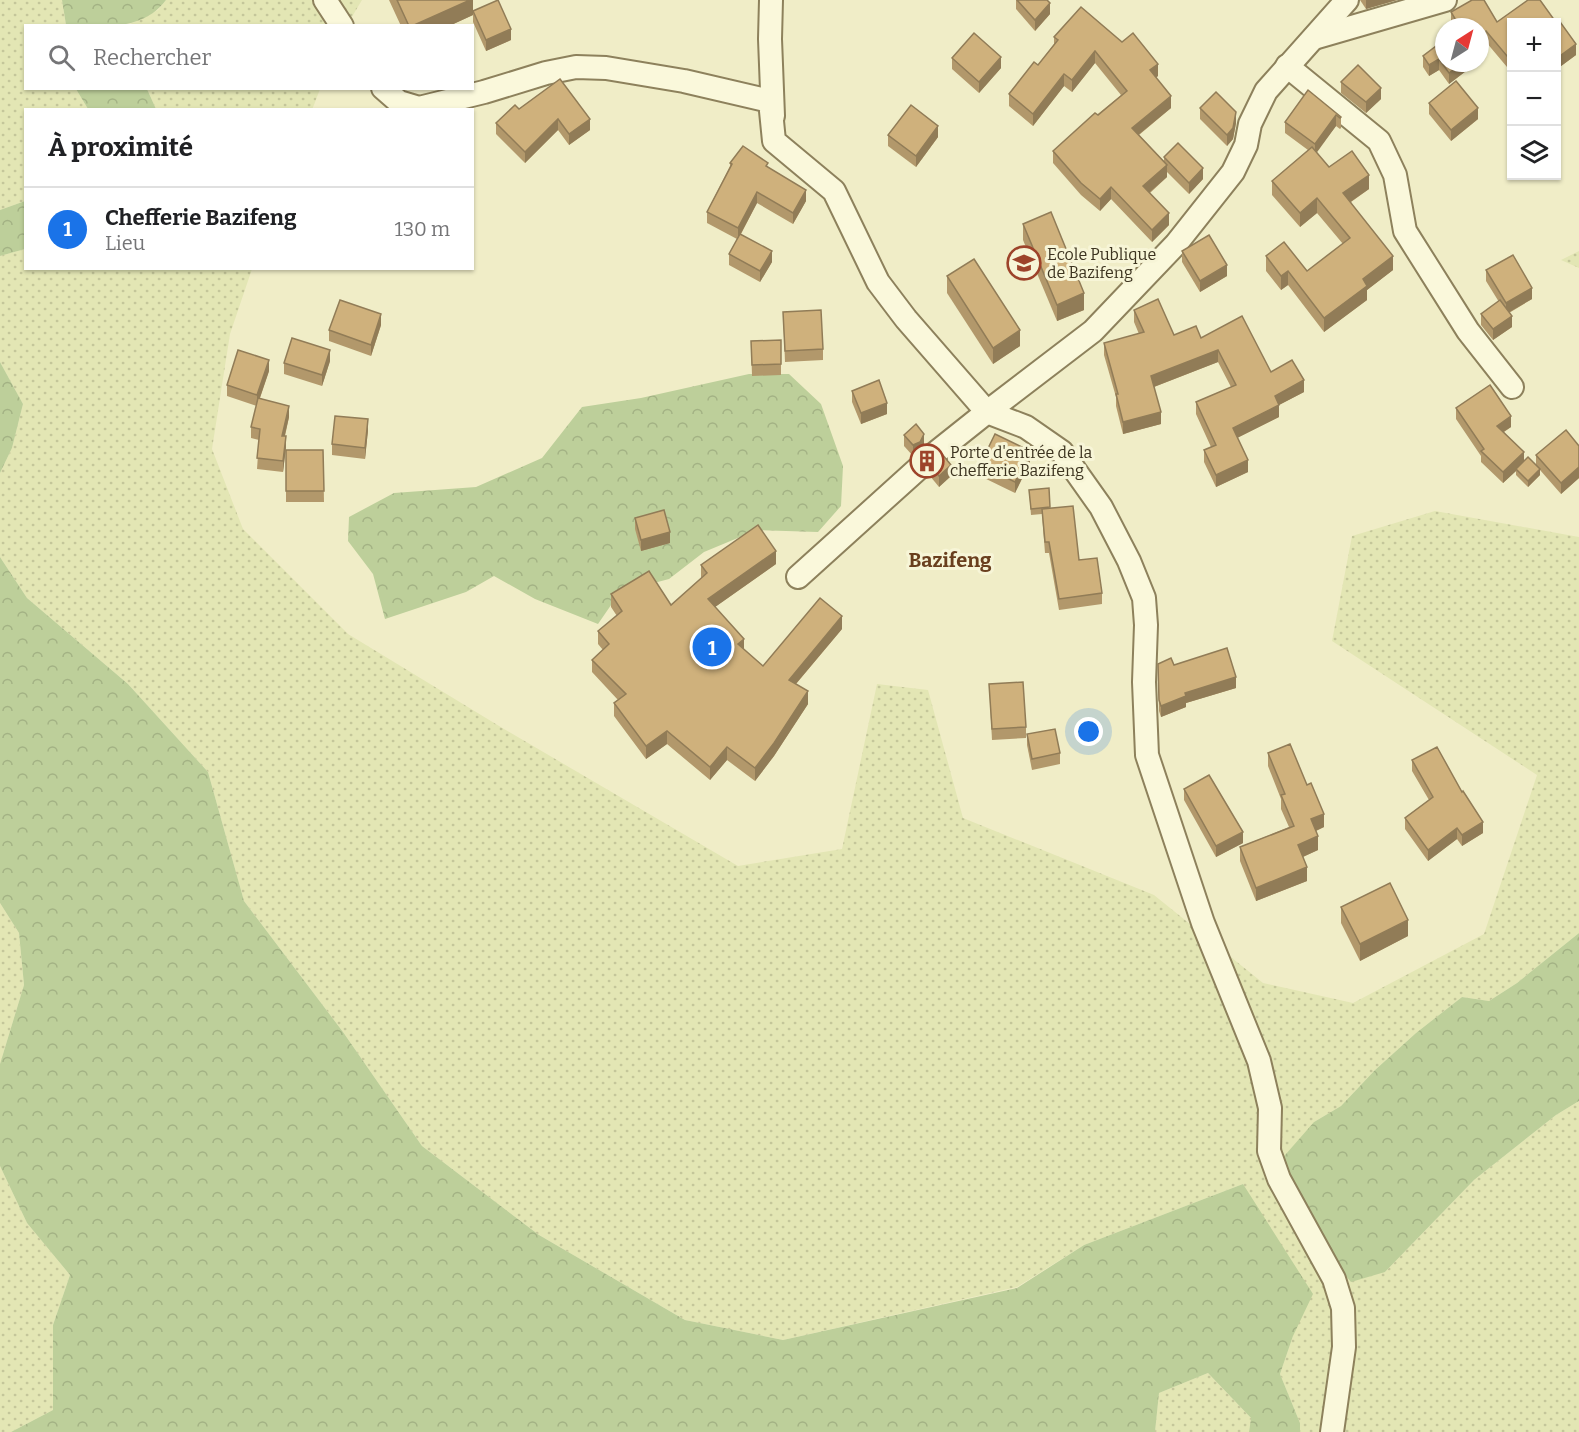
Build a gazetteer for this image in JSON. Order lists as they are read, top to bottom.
{
  "districts": ["Bazifeng"],
  "places": {
    "school or university": ["Ecole Publique de Bazifeng"],
    "building": ["Porte d'entrée de la chefferie Bazifeng"]
  },
  "north": "top right",
  "page": {
    "map_buttons": ["+", "−"],
    "search": "Rechercher",
    "heading": "À proximité",
    "list": [
      {
        "mark": "1",
        "name": "Chefferie Bazifeng",
        "note": "Lieu",
        "value": "130 m"
      }
    ],
    "pins": "1"
  }
}
